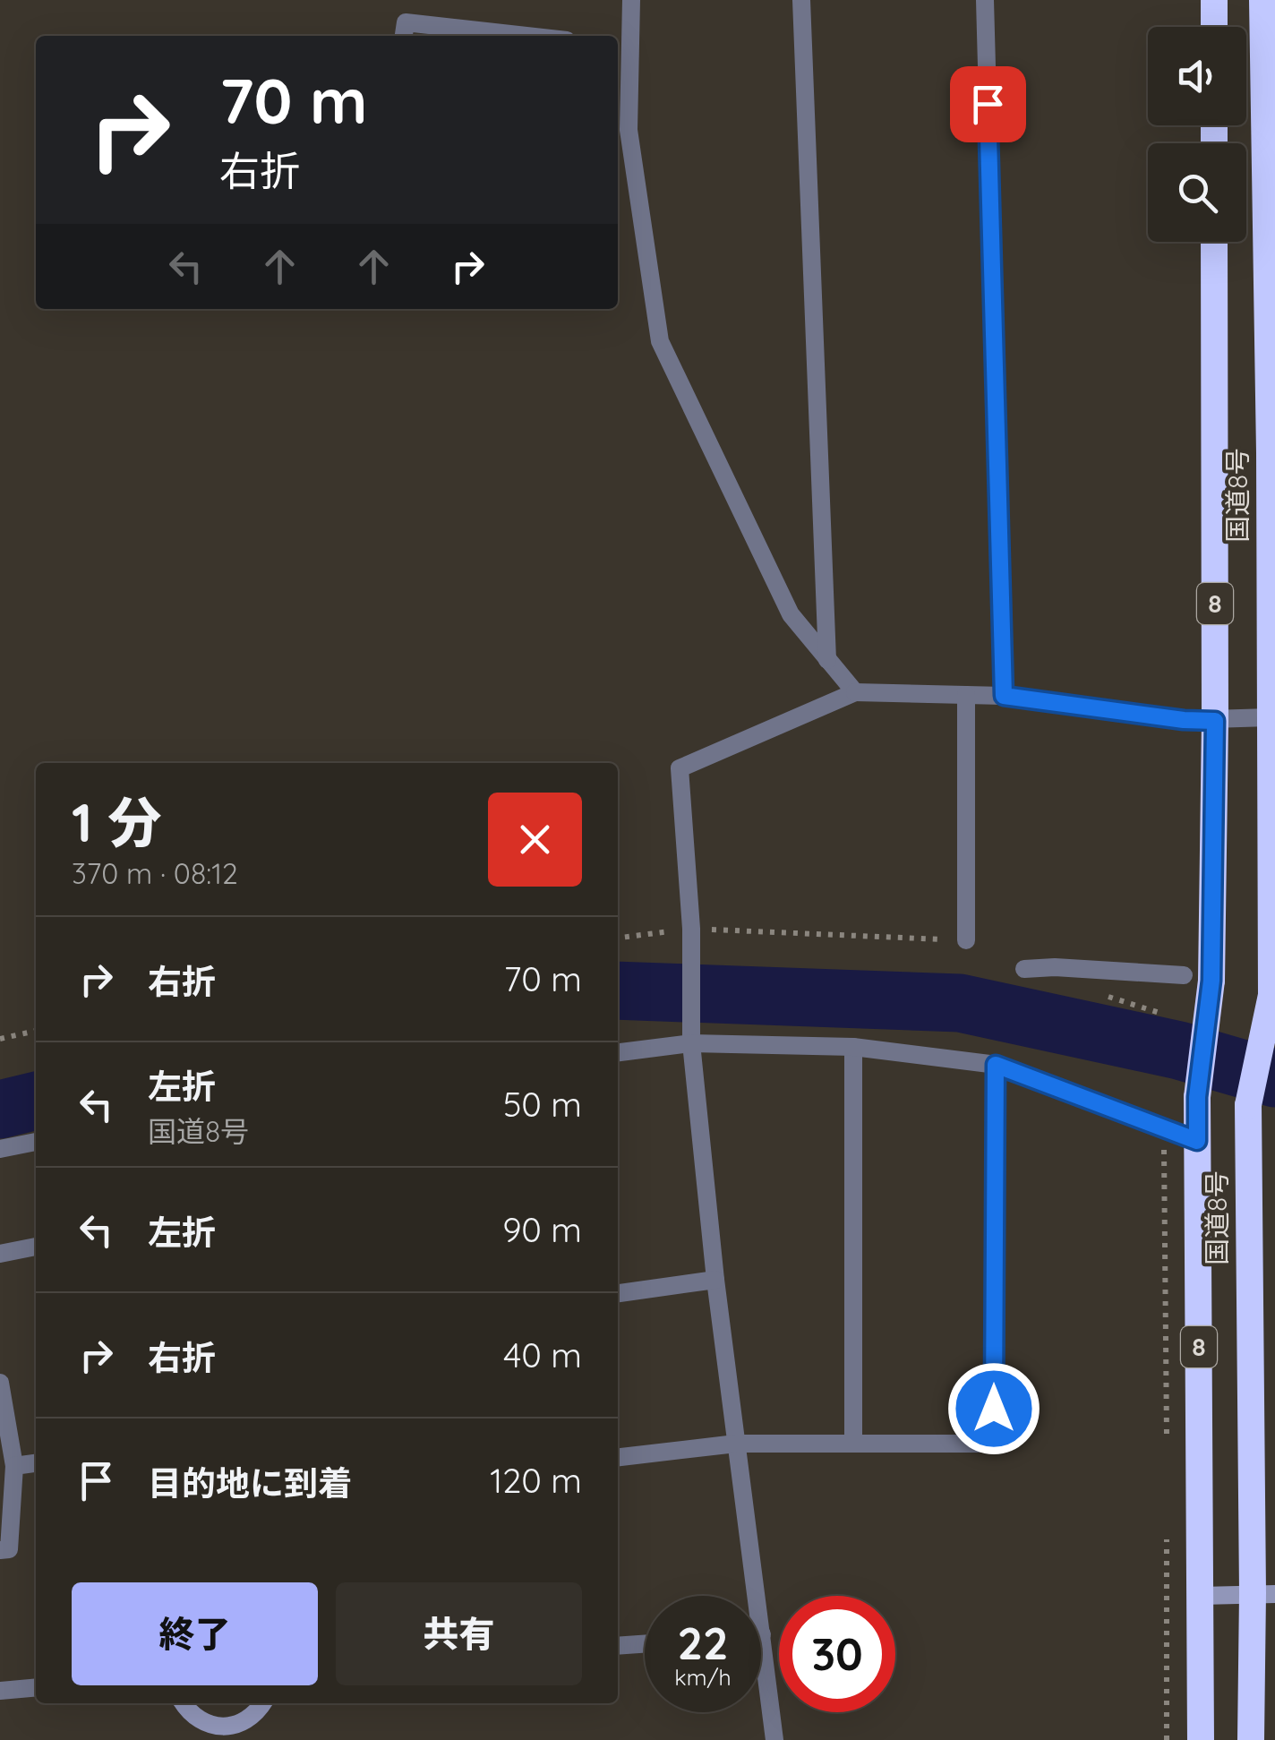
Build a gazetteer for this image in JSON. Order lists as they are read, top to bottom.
{
  "streets": {
    "highway": ["国道8号", "8"]
  },
  "page": {
    "turn": ["70 m", "右折"],
    "heading": ["1 分", "370 m · 08:12"],
    "list": [
      {
        "name": "右折",
        "value": "70 m"
      },
      {
        "name": "左折",
        "note": "国道8号",
        "value": "50 m"
      },
      {
        "name": "左折",
        "value": "90 m"
      },
      {
        "name": "右折",
        "value": "40 m"
      },
      {
        "name": "目的地に到着",
        "value": "120 m"
      }
    ],
    "buttons": ["終了", "共有"],
    "speed": "22 km/h",
    "limit": "30"
  }
}
